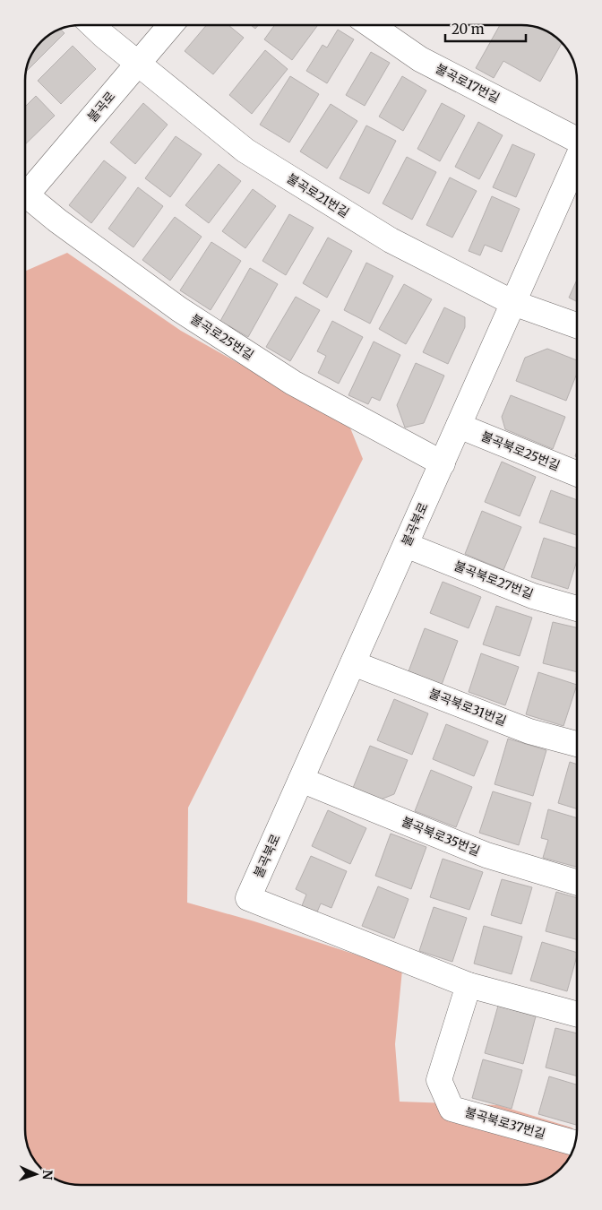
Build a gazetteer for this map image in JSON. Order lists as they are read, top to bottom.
{
  "streets": {
    "street": [
      "불곡로17번길",
      "불곡로",
      "불곡로21번길",
      "불곡로25번길",
      "불곡북로25번길",
      "불곡북로",
      "불곡북로27번길",
      "불곡북로31번길",
      "불곡북로35번길",
      "불곡북로37번길"
    ]
  },
  "crossings": [
    ["불곡로", "불곡로21번길"],
    ["불곡로21번길", "불곡북로"],
    ["불곡로25번길", "불곡북로"],
    ["불곡북로25번길", "불곡북로"],
    ["불곡북로", "불곡북로27번길"],
    ["불곡북로", "불곡북로31번길"],
    ["불곡북로", "불곡북로35번길"],
    ["불곡북로", "불곡북로37번길"]
  ],
  "scale_bar": "20 m",
  "north": "right"
}
